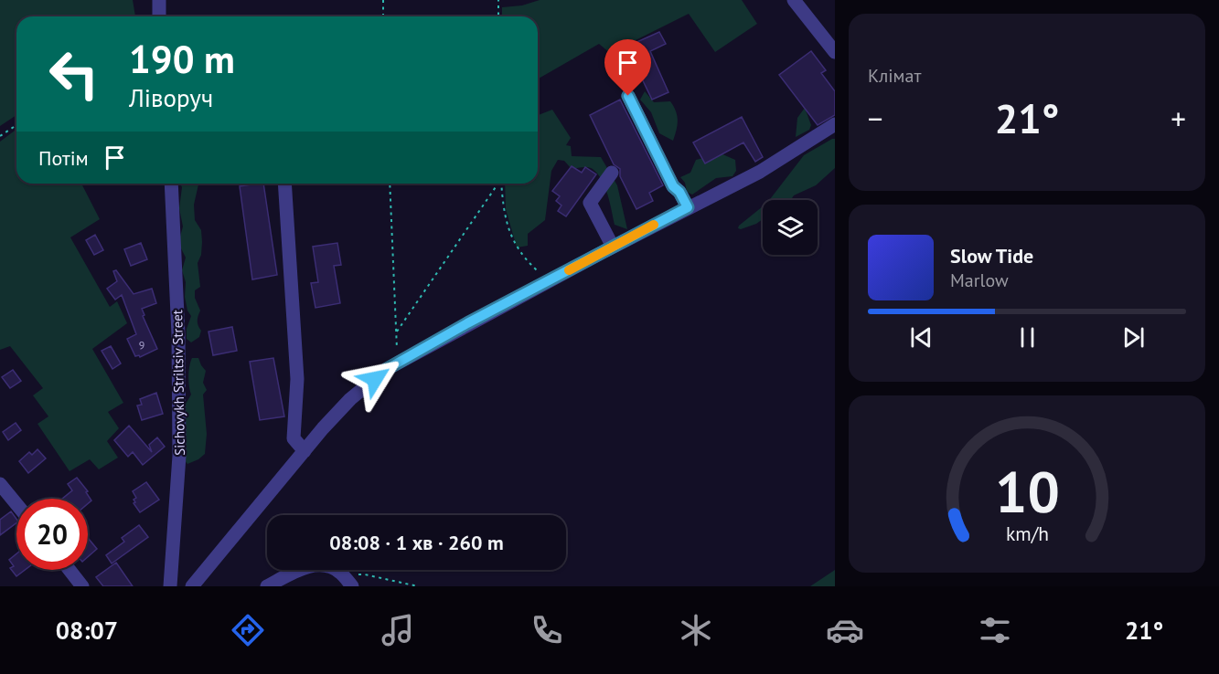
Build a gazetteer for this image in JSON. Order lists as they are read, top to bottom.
{
  "streets": {
    "street": ["Sichovykh Striltsiv Street"]
  },
  "house_numbers": ["9"],
  "page": {
    "tile": "Клімат",
    "turn": ["190 m", "Ліворуч"],
    "heat": ["−", "21°", "+"],
    "then": "Потім",
    "song": ["Slow Tide", "Marlow"],
    "limit": "20",
    "trip": "08:08 · 1 хв · 260 m",
    "tabs": ["08:07", "21°"],
    "gauge": ["10", "km/h"]
  }
}
